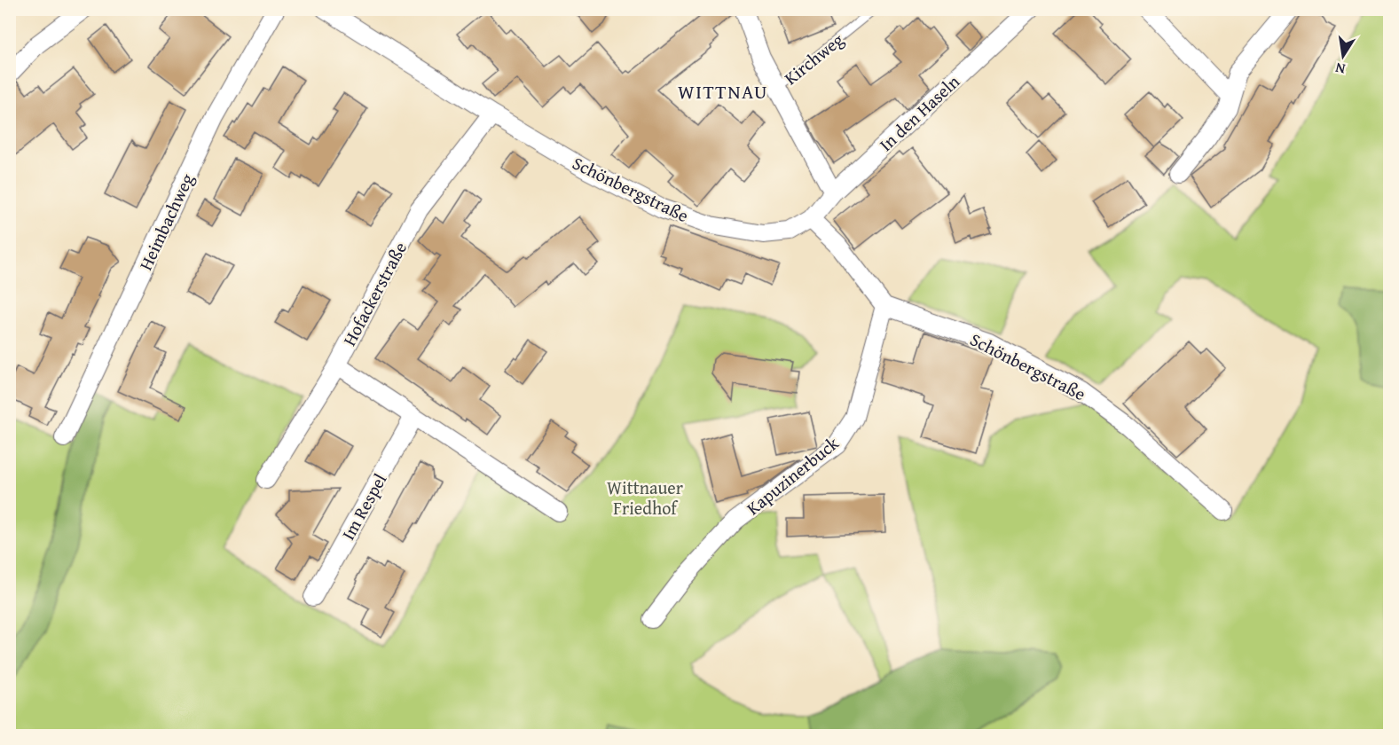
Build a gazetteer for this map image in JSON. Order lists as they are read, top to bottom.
{
  "streets": {
    "street": [
      "Kirchweg",
      "In den Haseln",
      "Schönbergstraße",
      "Heimbachweg",
      "Hofackerstraße",
      "Kapuzinerbuck",
      "Im Respel"
    ]
  },
  "crossings": [
    ["Kirchweg", "In den Haseln"],
    ["In den Haseln", "Schönbergstraße"],
    ["Schönbergstraße", "Hofackerstraße"],
    ["Schönbergstraße", "Kapuzinerbuck"]
  ],
  "districts": ["WITTNAU"],
  "parks": ["Wittnauer Friedhof"],
  "north": "bottom"
}
